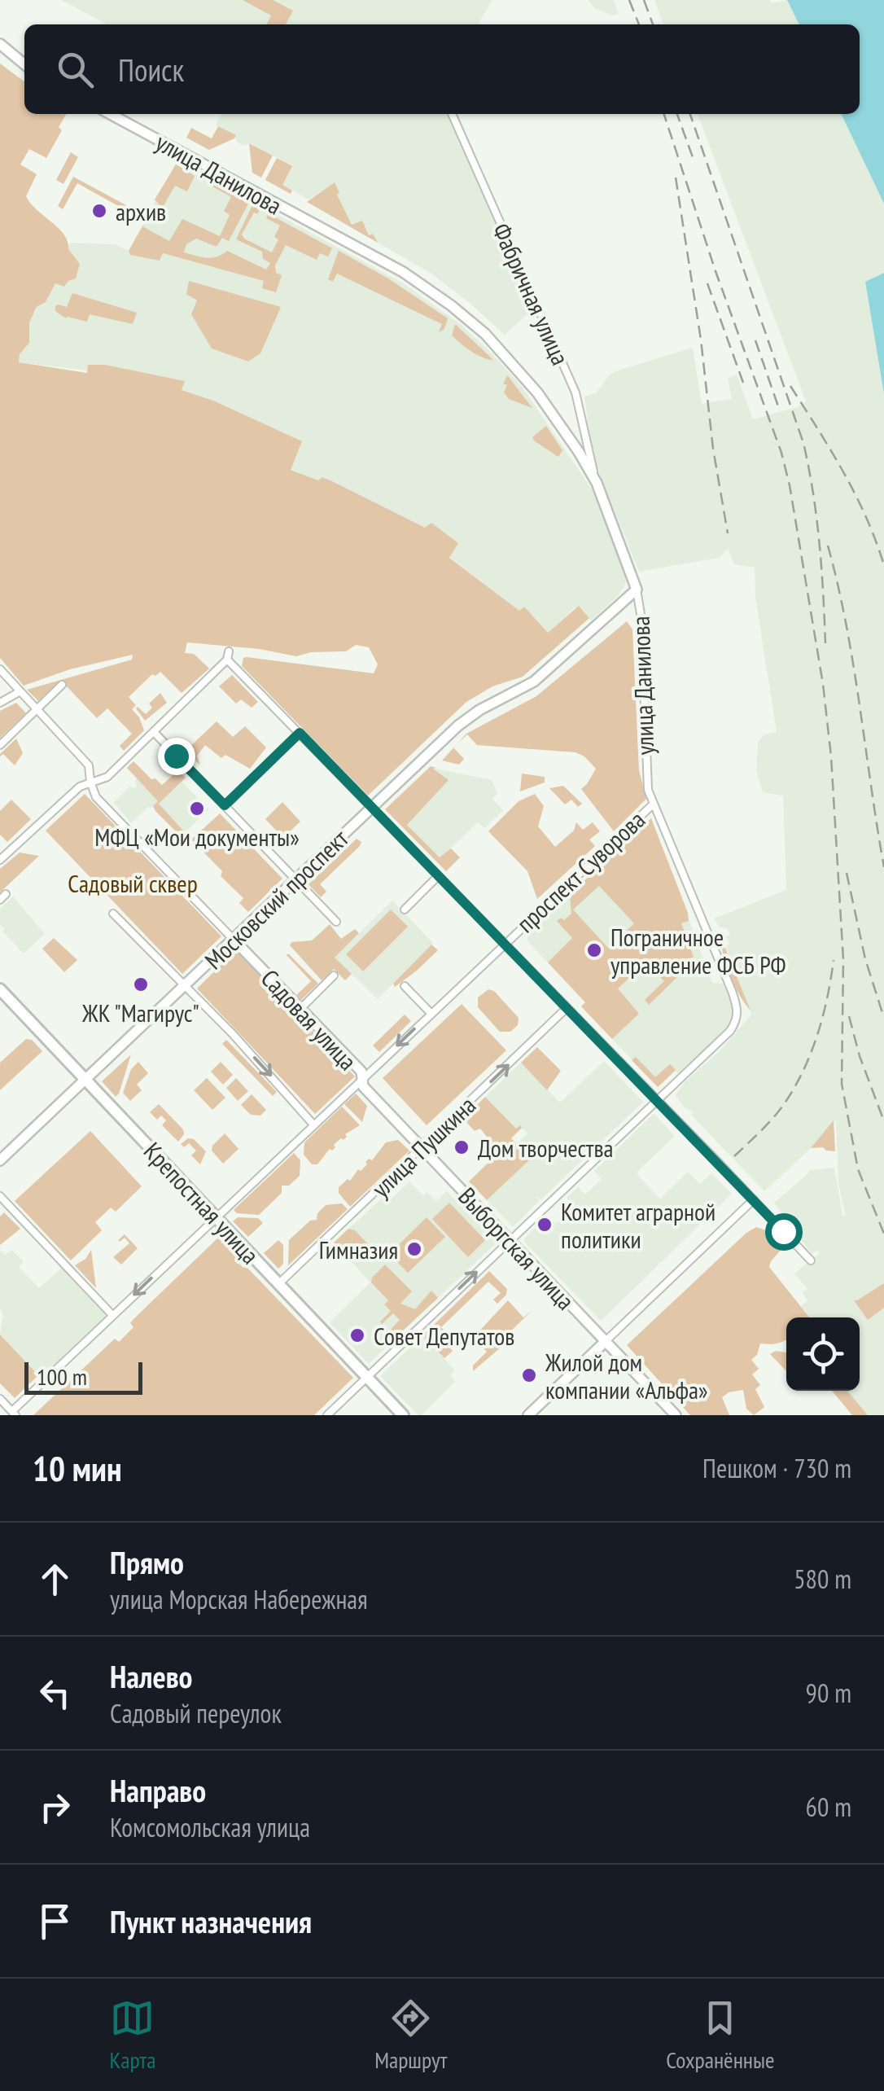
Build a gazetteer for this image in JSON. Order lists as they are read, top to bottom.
{
  "streets": {
    "main road": ["Крепостная улица"],
    "street": [
      "улица Данилова",
      "Фабричная улица",
      "проспект Суворова",
      "Московский проспект",
      "Садовая улица",
      "улица Пушкина",
      "Выборгская улица"
    ]
  },
  "crossings": [
    ["улица Данилова", "Фабричная улица"],
    ["улица Данилова", "проспект Суворова"],
    ["улица Данилова", "Московский проспект"],
    ["проспект Суворова", "Садовая улица"],
    ["проспект Суворова", "Крепостная улица"],
    ["проспект Суворова", "Выборгская улица"],
    ["Московский проспект", "Садовая улица"],
    ["Московский проспект", "Крепостная улица"],
    ["Садовая улица", "Выборгская улица"],
    ["улица Пушкина", "Крепостная улица"],
    ["улица Пушкина", "Выборгская улица"]
  ],
  "one_way": ["улица Пушкина"],
  "parks": ["Садовый сквер"],
  "places": [
    "архив",
    "МФЦ «Мои документы»",
    "Пограничное управление ФСБ РФ",
    "ЖК \"Магирус\"",
    "Дом творчества",
    "Комитет аграрной политики",
    "Гимназия",
    "Совет Депутатов",
    "Жилой дом компании «Альфа»"
  ],
  "scale_bar": "100 m",
  "page": {
    "search": "Поиск",
    "scale": "100 m",
    "heading": ["10 мин", "Пешком · 730 m"],
    "list": [
      ["Прямо", "улица Морская Набережная", "580 m"],
      ["Налево", "Садовый переулок", "90 m"],
      ["Направо", "Комсомольская улица", "60 m"],
      "Пункт назначения"
    ],
    "nav": ["Карта", "Маршрут", "Сохранённые"]
  }
}
